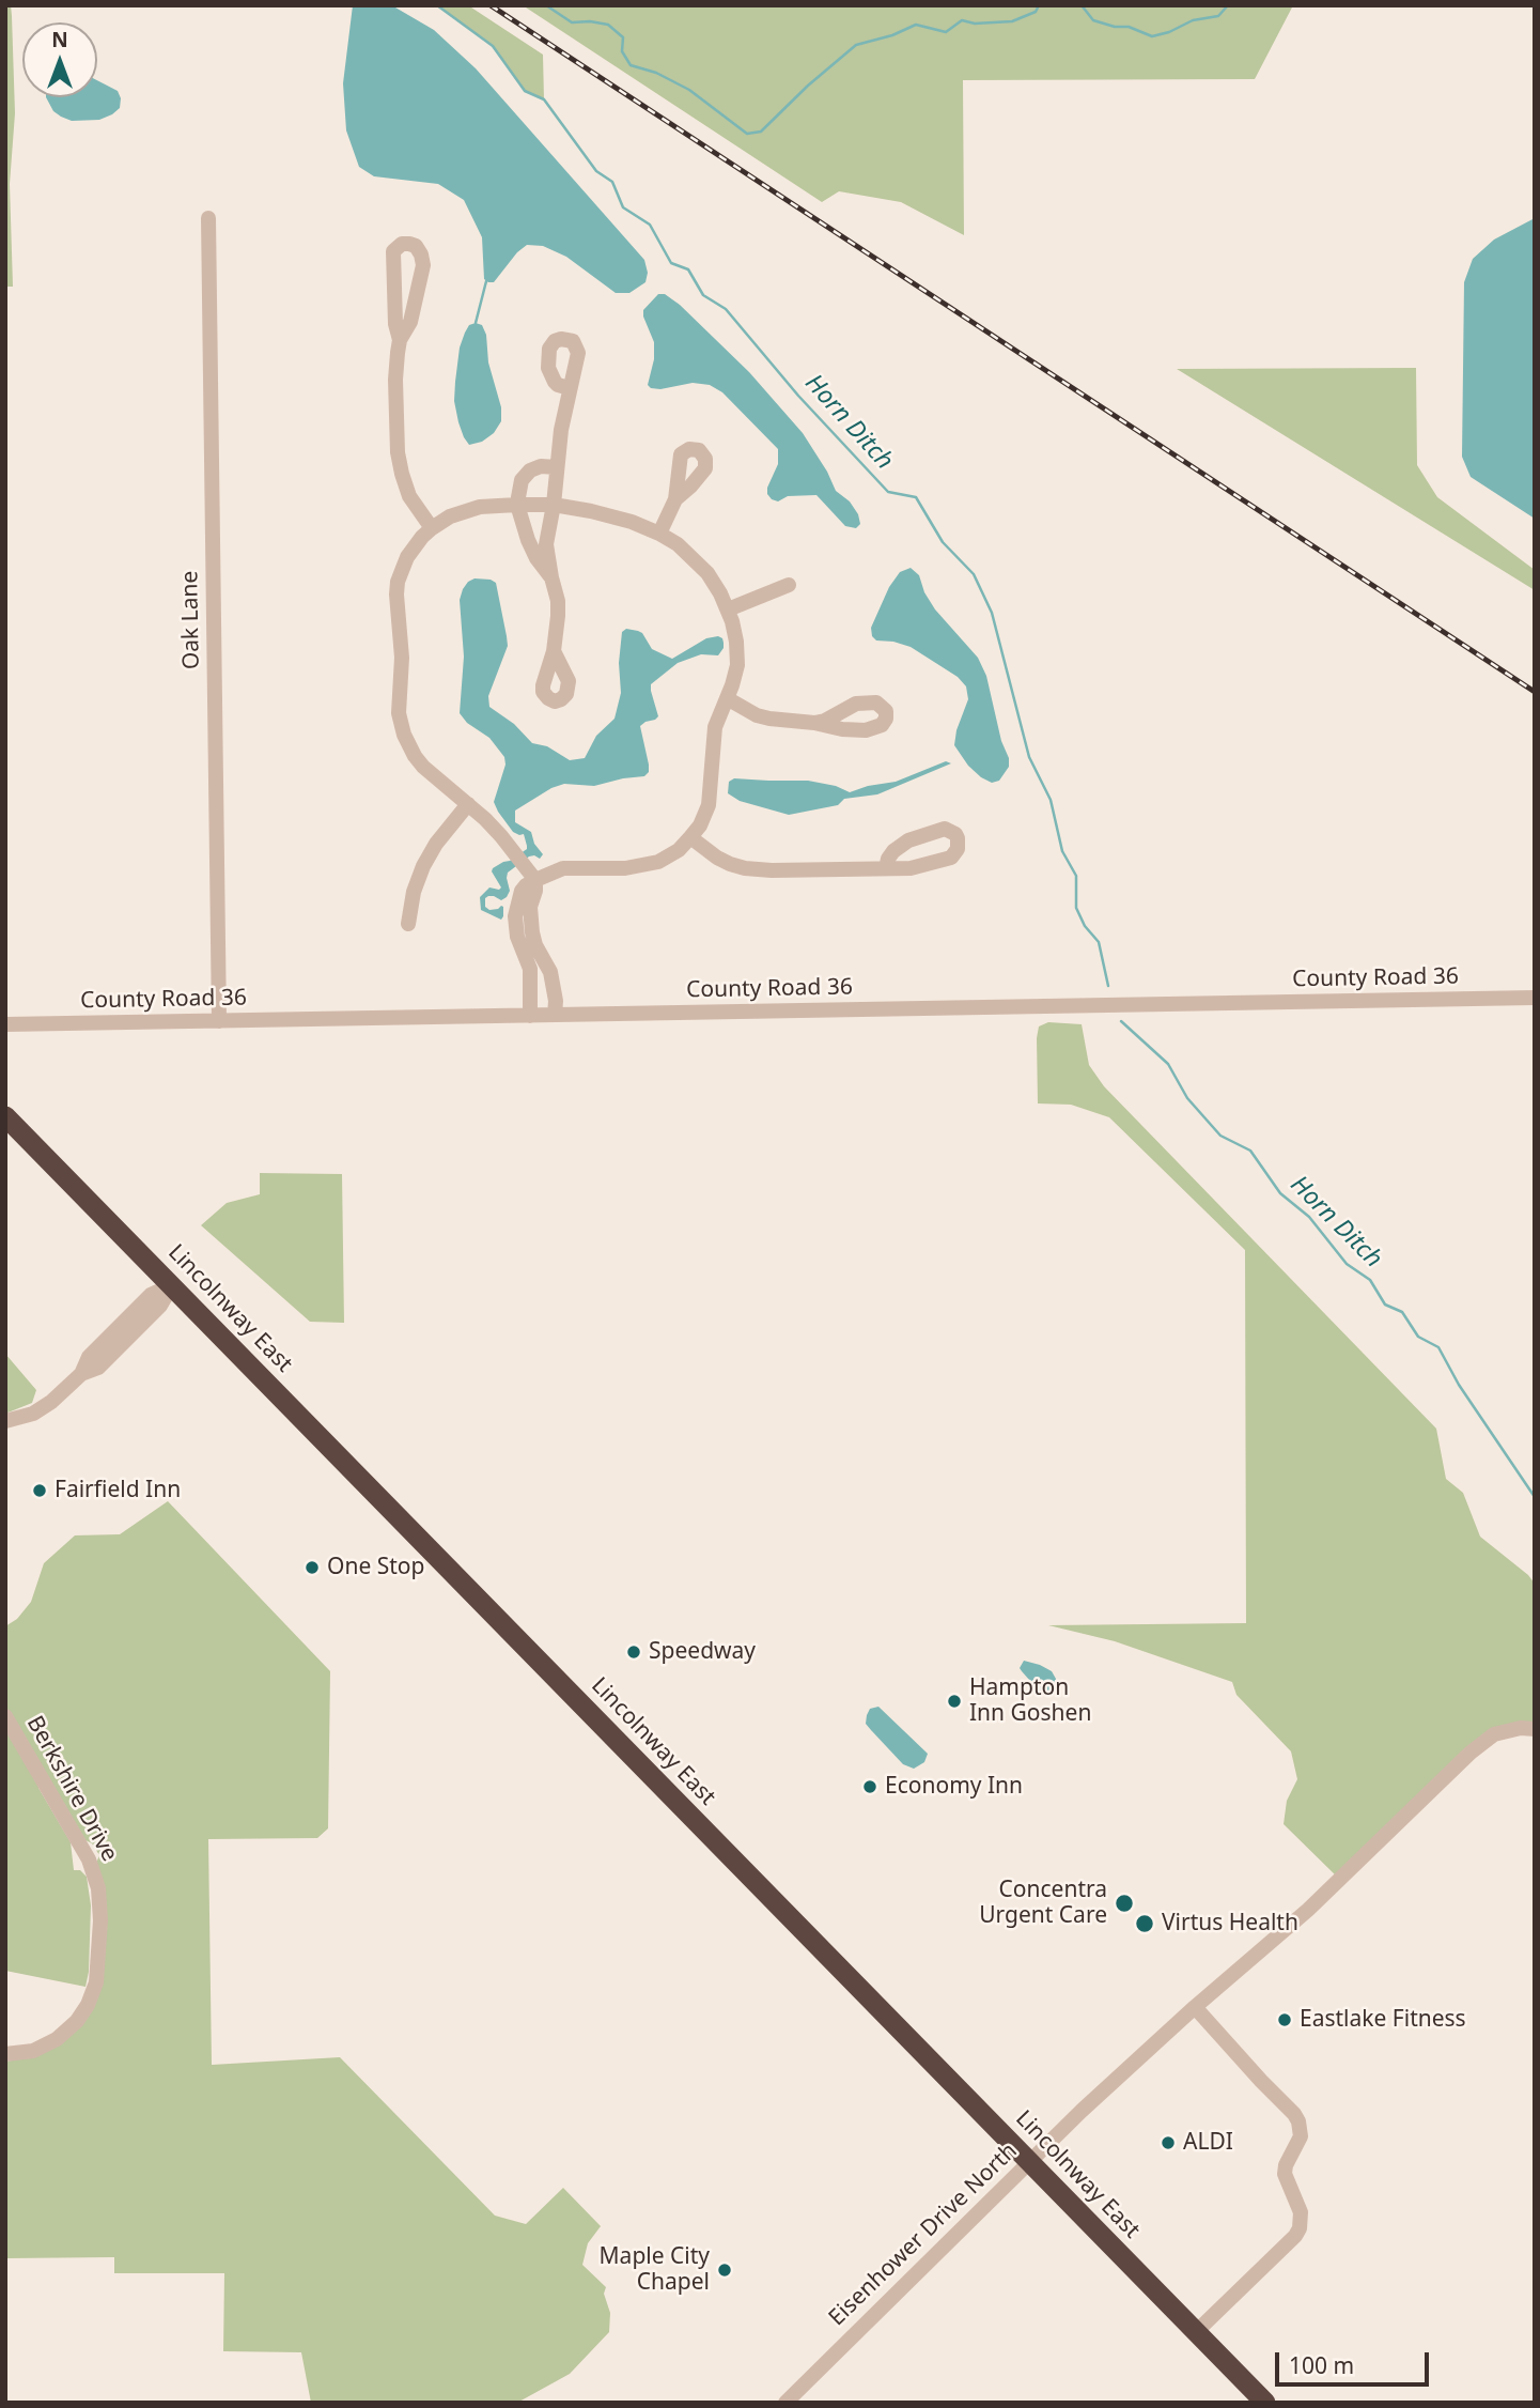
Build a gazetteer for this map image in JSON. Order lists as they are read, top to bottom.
{
  "streets": {
    "highway": ["Lincolnway East"],
    "street": [
      "Oak Lane",
      "County Road 36",
      "Berkshire Drive",
      "Eisenhower Drive North"
    ]
  },
  "crossings": [
    ["Oak Lane", "County Road 36"],
    ["Lincolnway East", "Eisenhower Drive North"]
  ],
  "water": ["Horn Ditch"],
  "places": [
    "Fairfield Inn",
    "One Stop",
    "Speedway",
    "Hampton Inn Goshen",
    "Economy Inn",
    "Concentra Urgent Care",
    "Virtus Health",
    "Eastlake Fitness",
    "ALDI",
    "Maple City Chapel"
  ],
  "scale_bar": "100 m",
  "north": "top"
}
